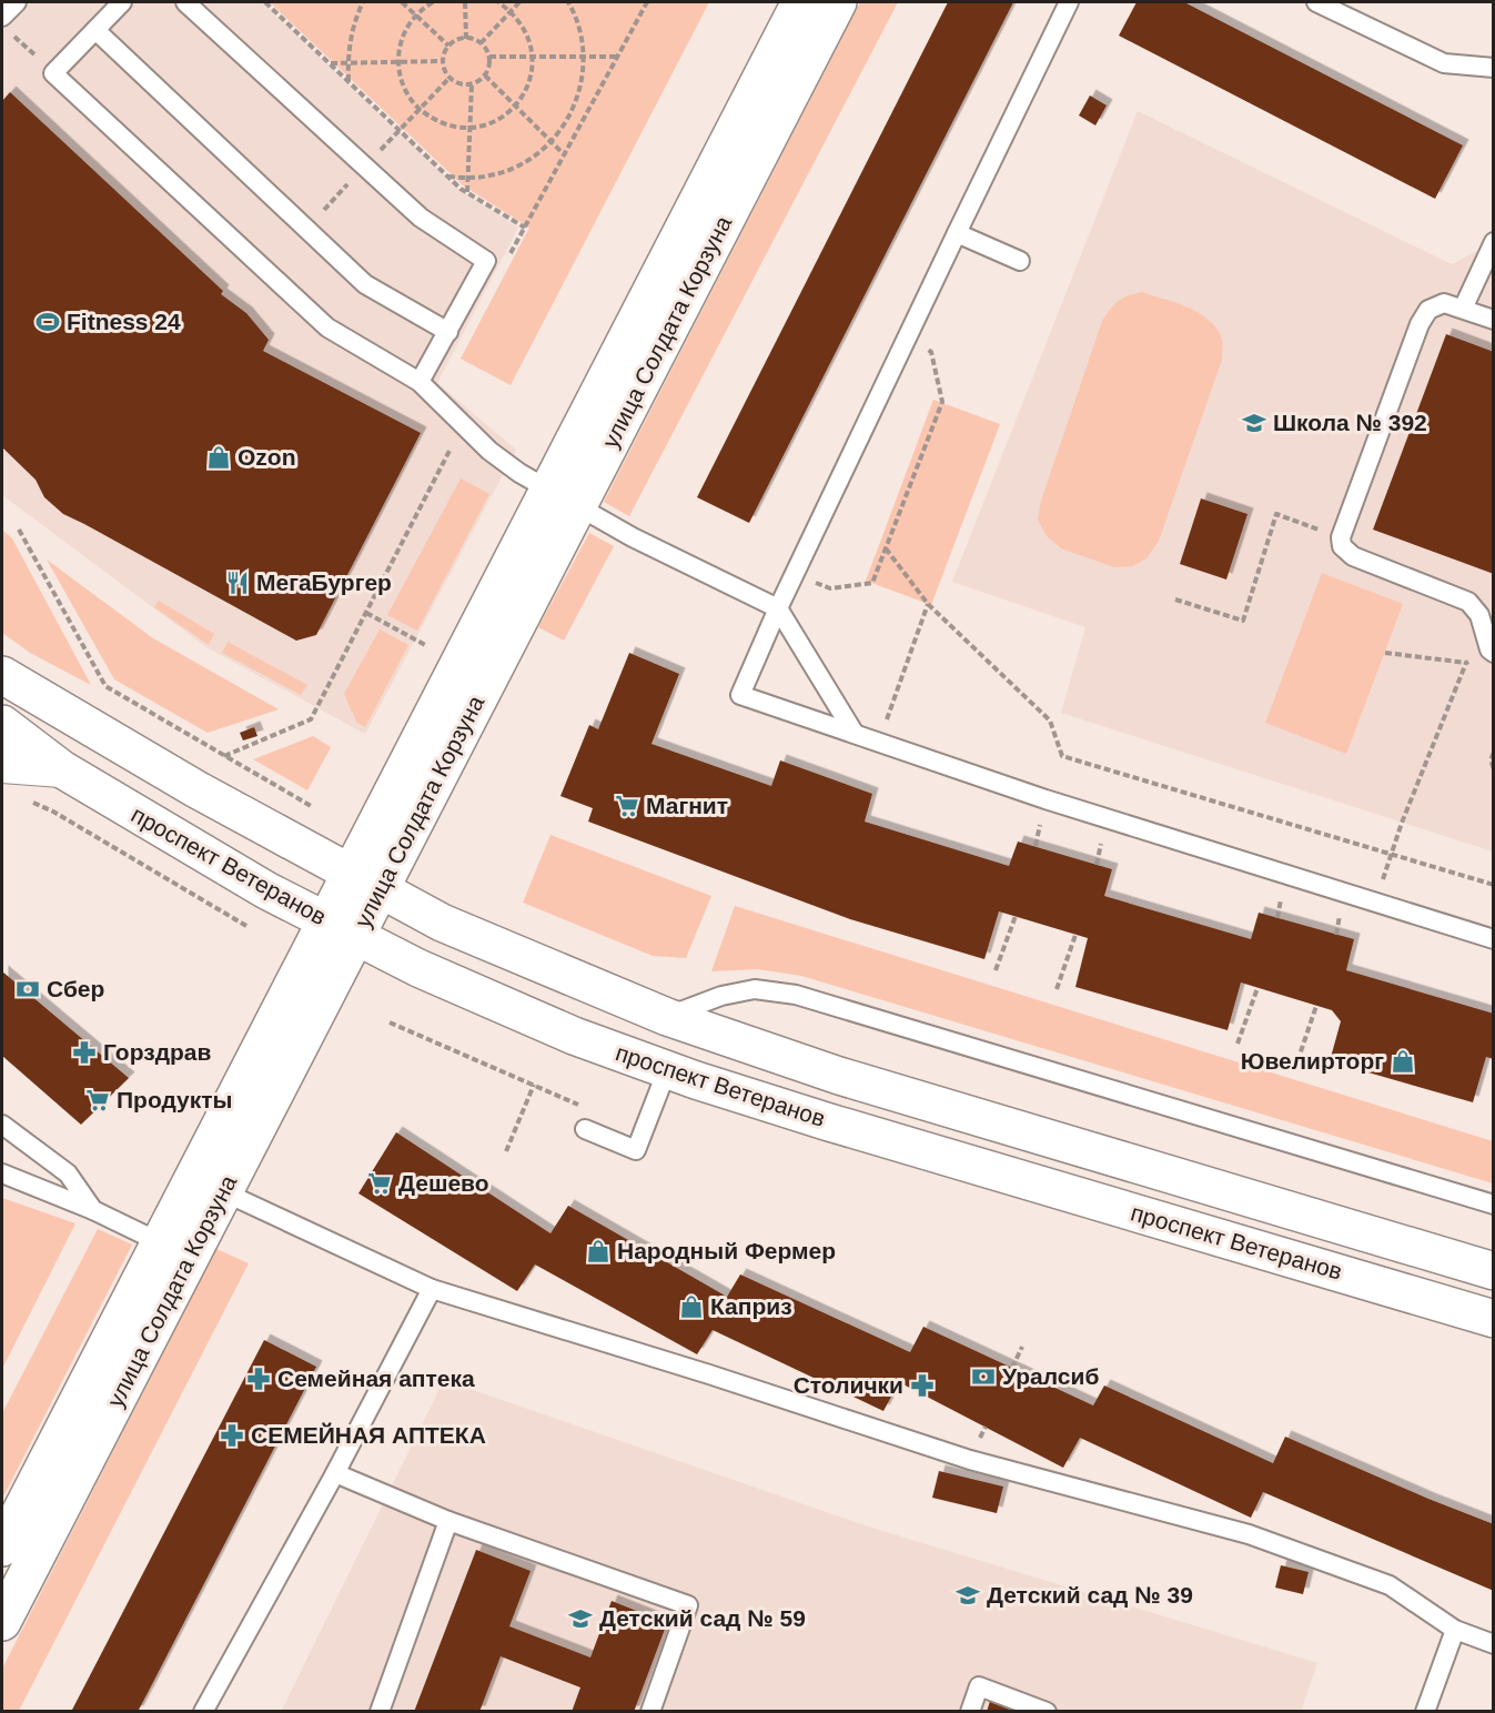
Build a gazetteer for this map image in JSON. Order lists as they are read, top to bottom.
{
  "streets": {
    "main road": ["улица Солдата Корзуна", "проспект Ветеранов"]
  },
  "crossings": [
    ["улица Солдата Корзуна", "проспект Ветеранов"]
  ],
  "places": {
    "sports": ["Fitness 24"],
    "school or university": ["Школа № 392", "Детский сад № 39", "Детский сад № 59"],
    "shop": [
      "Ozon",
      "Ювелирторг",
      "Народный Фермер",
      "Каприз"
    ],
    "restaurant": ["МегаБургер"],
    "supermarket": ["Магнит", "Продукты", "Дешево"],
    "bank": ["Сбер", "Уралсиб"],
    "pharmacy": [
      "Горздрав",
      "Семейная аптека",
      "Столички",
      "СЕМЕЙНАЯ АПТЕКА"
    ]
  }
}
